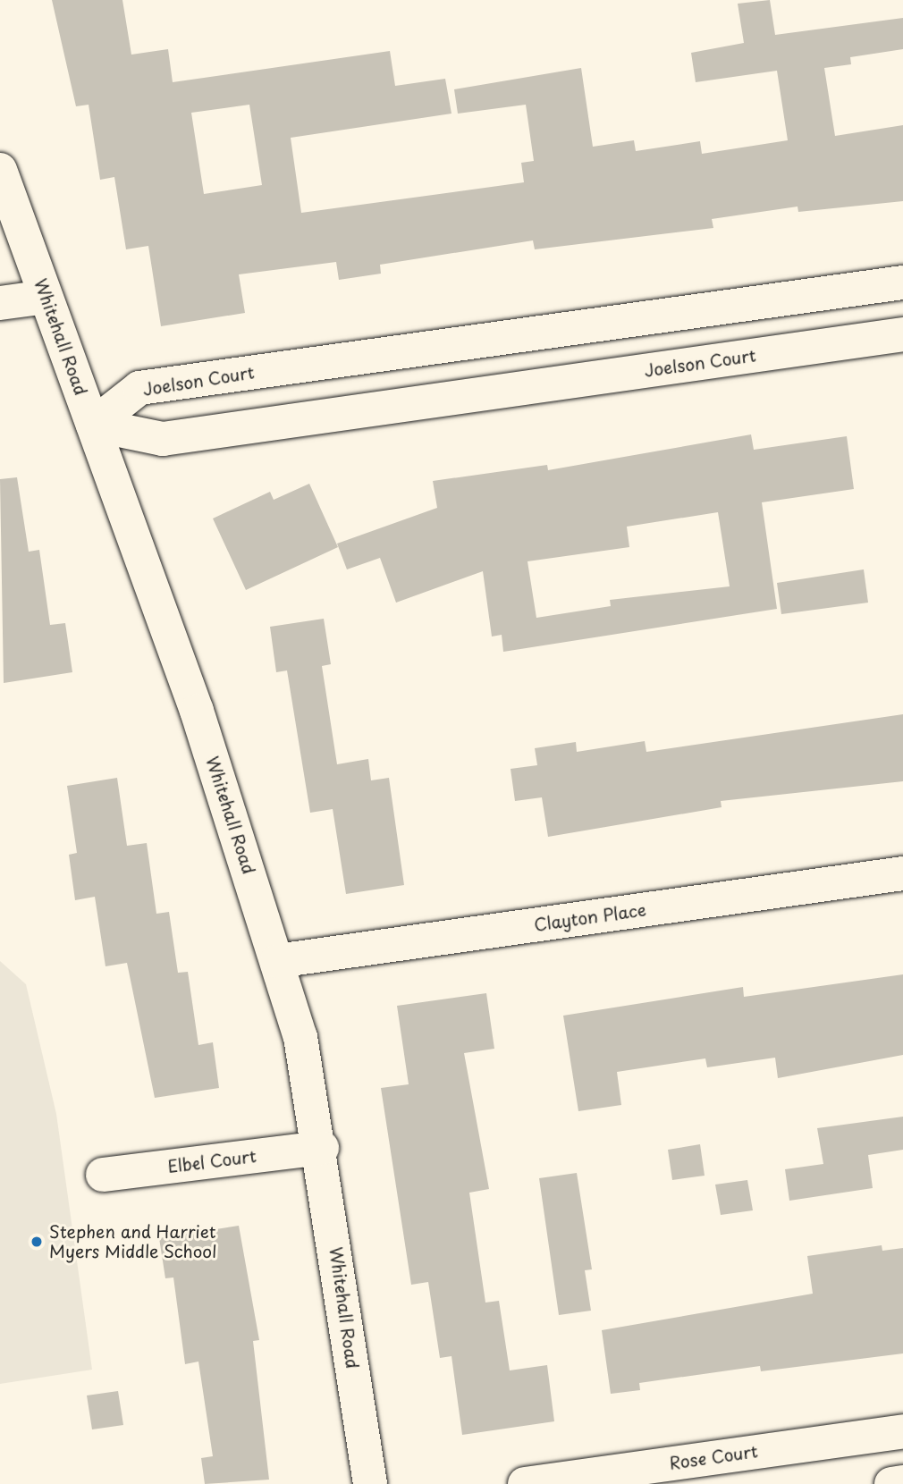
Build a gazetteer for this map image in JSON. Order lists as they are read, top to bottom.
{
  "streets": {
    "street": [
      "Whitehall Road",
      "Joelson Court",
      "Clayton Place",
      "Elbel Court",
      "Rose Court"
    ]
  },
  "crossings": [
    ["Whitehall Road", "Joelson Court"],
    ["Whitehall Road", "Clayton Place"],
    ["Whitehall Road", "Elbel Court"]
  ],
  "places": ["Stephen and Harriet Myers Middle School"]
}
